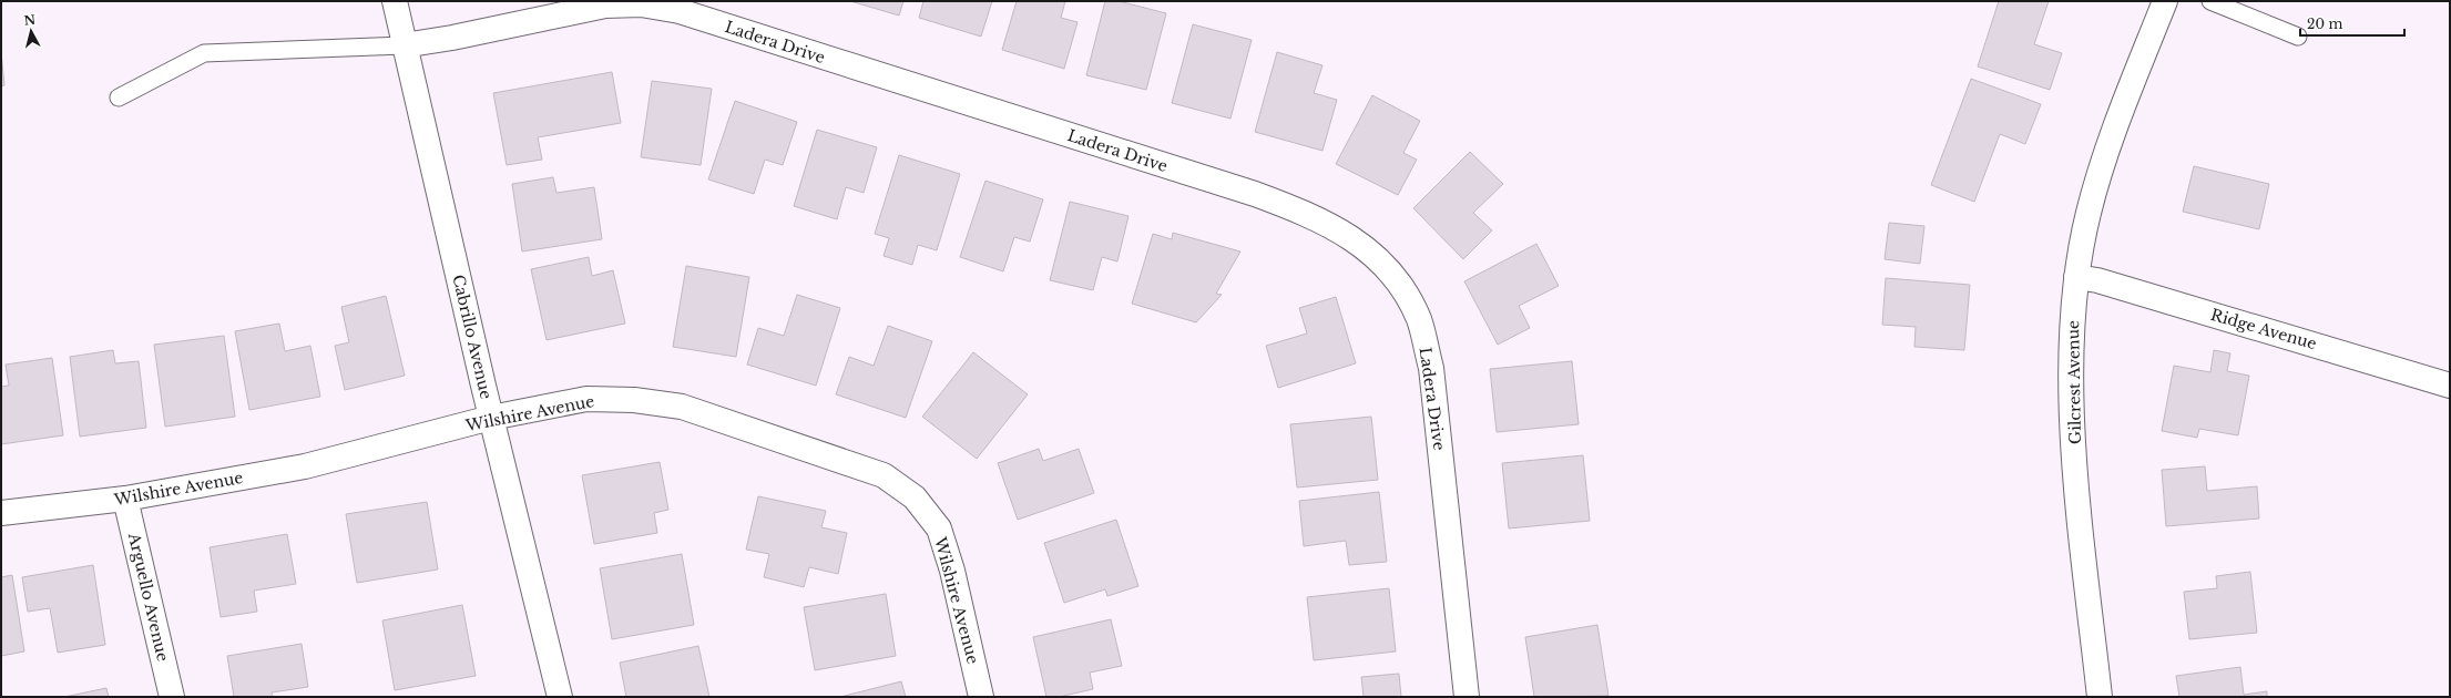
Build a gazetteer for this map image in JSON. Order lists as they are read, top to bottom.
{
  "streets": {
    "street": [
      "Ladera Drive",
      "Ridge Avenue",
      "Cabrillo Avenue",
      "Gilcrest Avenue",
      "Wilshire Avenue",
      "Arguello Avenue"
    ]
  },
  "crossings": [
    ["Ladera Drive", "Cabrillo Avenue"],
    ["Ridge Avenue", "Gilcrest Avenue"],
    ["Cabrillo Avenue", "Wilshire Avenue"],
    ["Wilshire Avenue", "Arguello Avenue"]
  ],
  "scale_bar": "20 m",
  "north": "top"
}
